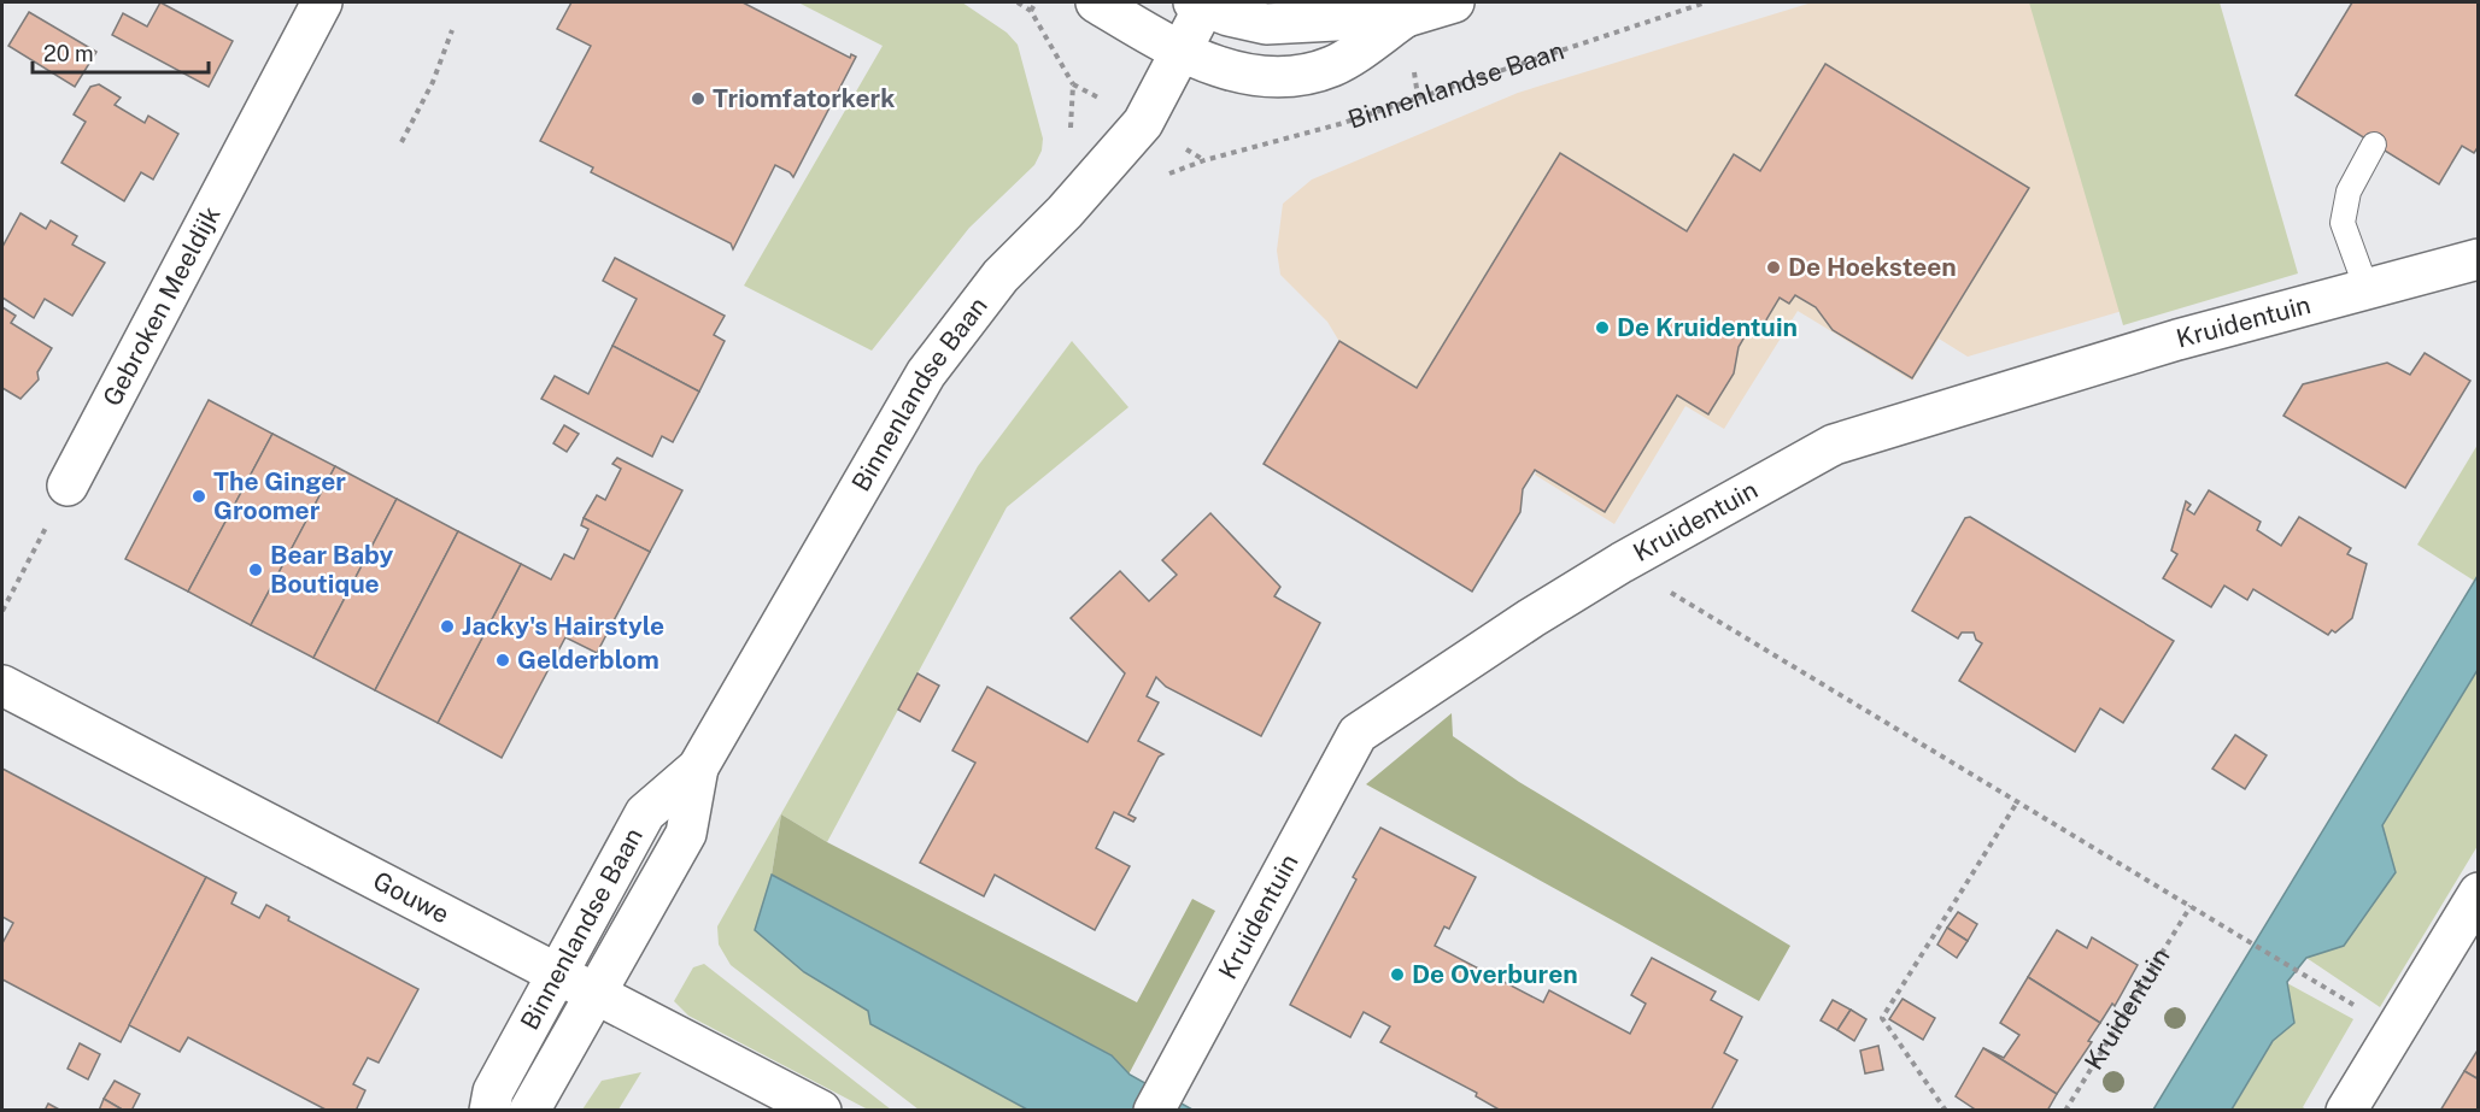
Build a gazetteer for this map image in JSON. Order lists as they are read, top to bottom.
{
  "streets": {
    "street": [
      "Binnenlandse Baan",
      "Gebroken Meeldijk",
      "Kruidentuin",
      "Gouwe"
    ]
  },
  "crossings": [
    ["Binnenlandse Baan", "Gouwe"]
  ],
  "places": [
    "Triomfatorkerk",
    "De Hoeksteen",
    "De Kruidentuin",
    "The Ginger Groomer",
    "Bear Baby Boutique",
    "Jacky's Hairstyle",
    "Gelderblom",
    "De Overburen"
  ],
  "scale_bar": "20 m"
}
